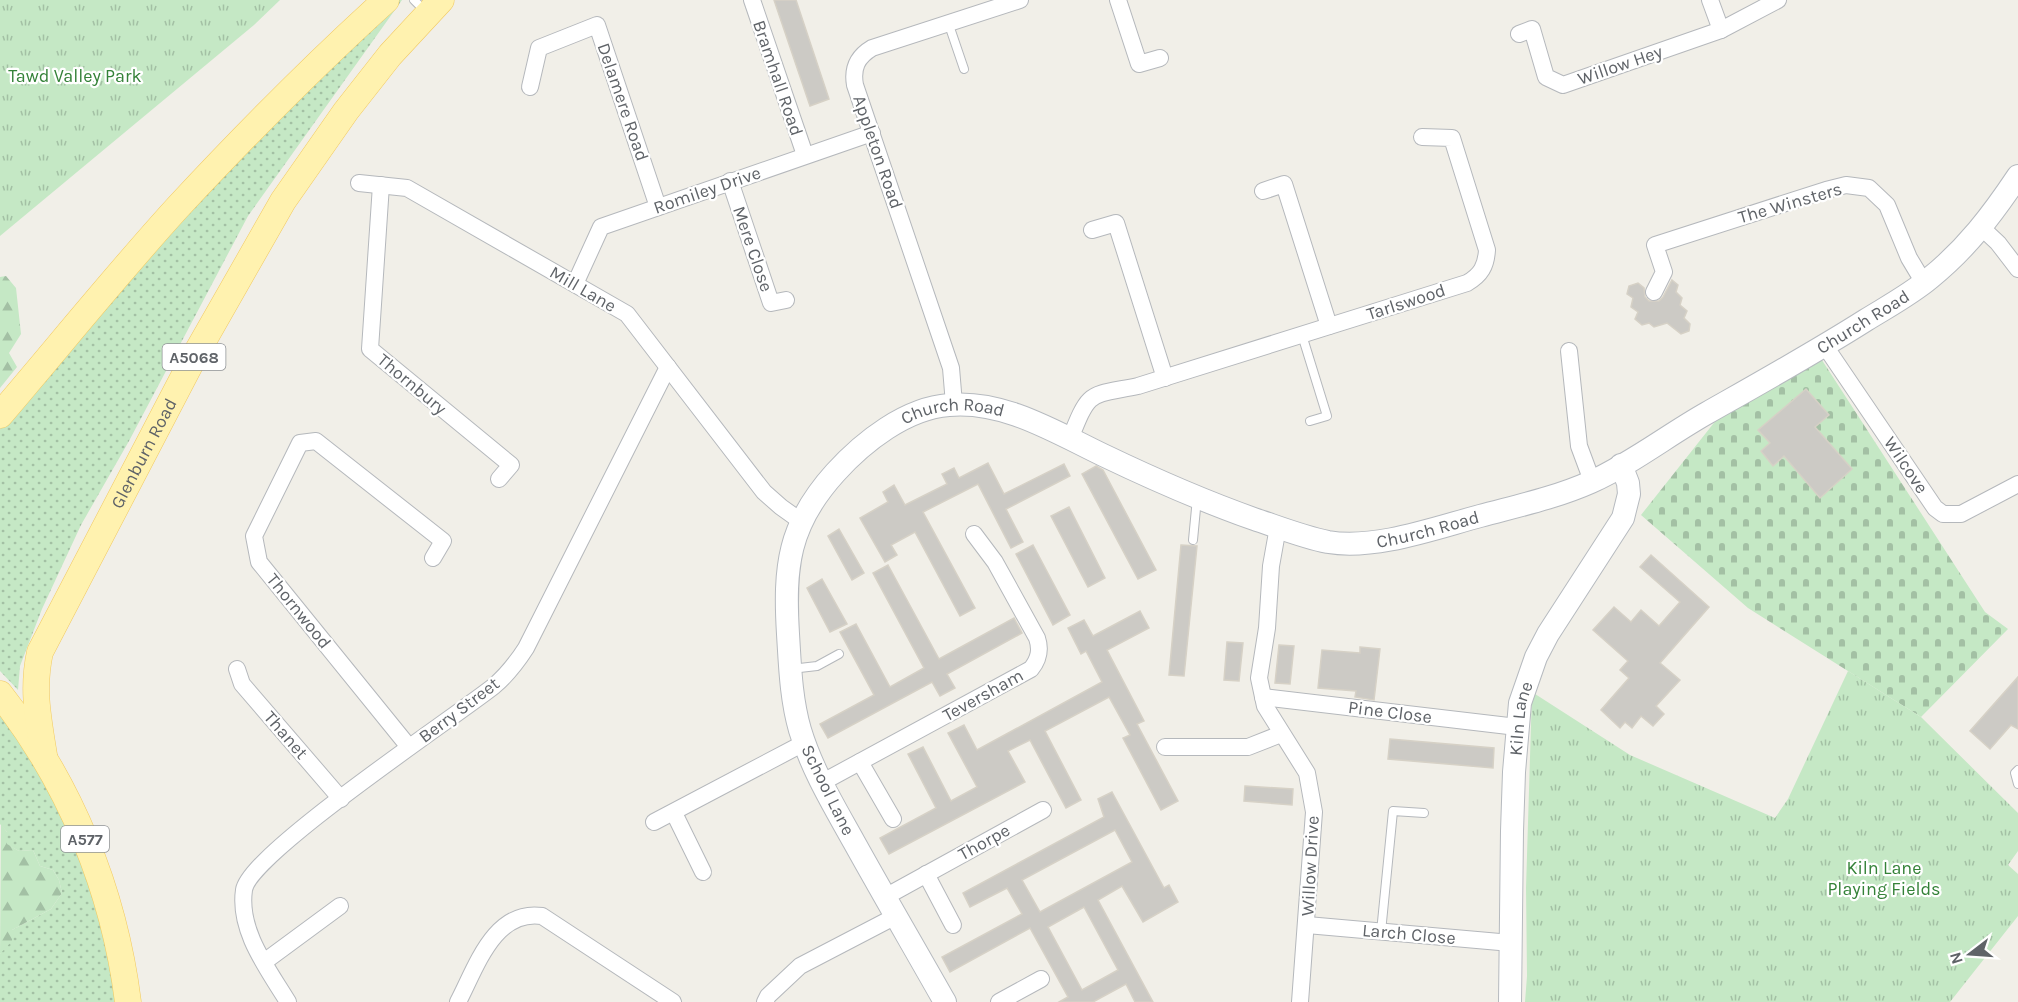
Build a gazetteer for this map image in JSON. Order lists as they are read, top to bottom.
{
  "streets": {
    "main road": ["A5068", "Glenburn Road", "A577"],
    "street": [
      "Willow Hey",
      "Bramhall Road",
      "Delamere Road",
      "Appleton Road",
      "Romiley Drive",
      "The Winsters",
      "Mere Close",
      "Mill Lane",
      "Tarlswood",
      "Church Road",
      "Thornbury",
      "Wilcove",
      "Thornwood",
      "Teversham",
      "Berry Street",
      "Pine Close",
      "Kiln Lane",
      "Thanet",
      "School Lane",
      "Thorpe",
      "Willow Drive",
      "Larch Close"
    ]
  },
  "crossings": [
    ["Bramhall Road", "Romiley Drive"],
    ["Delamere Road", "Romiley Drive"],
    ["Appleton Road", "Romiley Drive"],
    ["Appleton Road", "Church Road"],
    ["Romiley Drive", "Mere Close"],
    ["Romiley Drive", "Mill Lane"],
    ["The Winsters", "Church Road"],
    ["Mill Lane", "Church Road"],
    ["Mill Lane", "Thornbury"],
    ["Mill Lane", "Berry Street"],
    ["Mill Lane", "School Lane"],
    ["Tarlswood", "Church Road"],
    ["Church Road", "Wilcove"],
    ["Church Road", "Kiln Lane"],
    ["Church Road", "School Lane"],
    ["Church Road", "Willow Drive"],
    ["Glenburn Road", "A577"],
    ["Thornwood", "Berry Street"],
    ["Teversham", "School Lane"],
    ["Berry Street", "Thanet"],
    ["Pine Close", "Kiln Lane"],
    ["Pine Close", "Willow Drive"],
    ["Kiln Lane", "Larch Close"],
    ["School Lane", "Thorpe"],
    ["Willow Drive", "Larch Close"]
  ],
  "parks": ["Tawd Valley Park", "Kiln Lane Playing Fields"],
  "north": "left"
}
